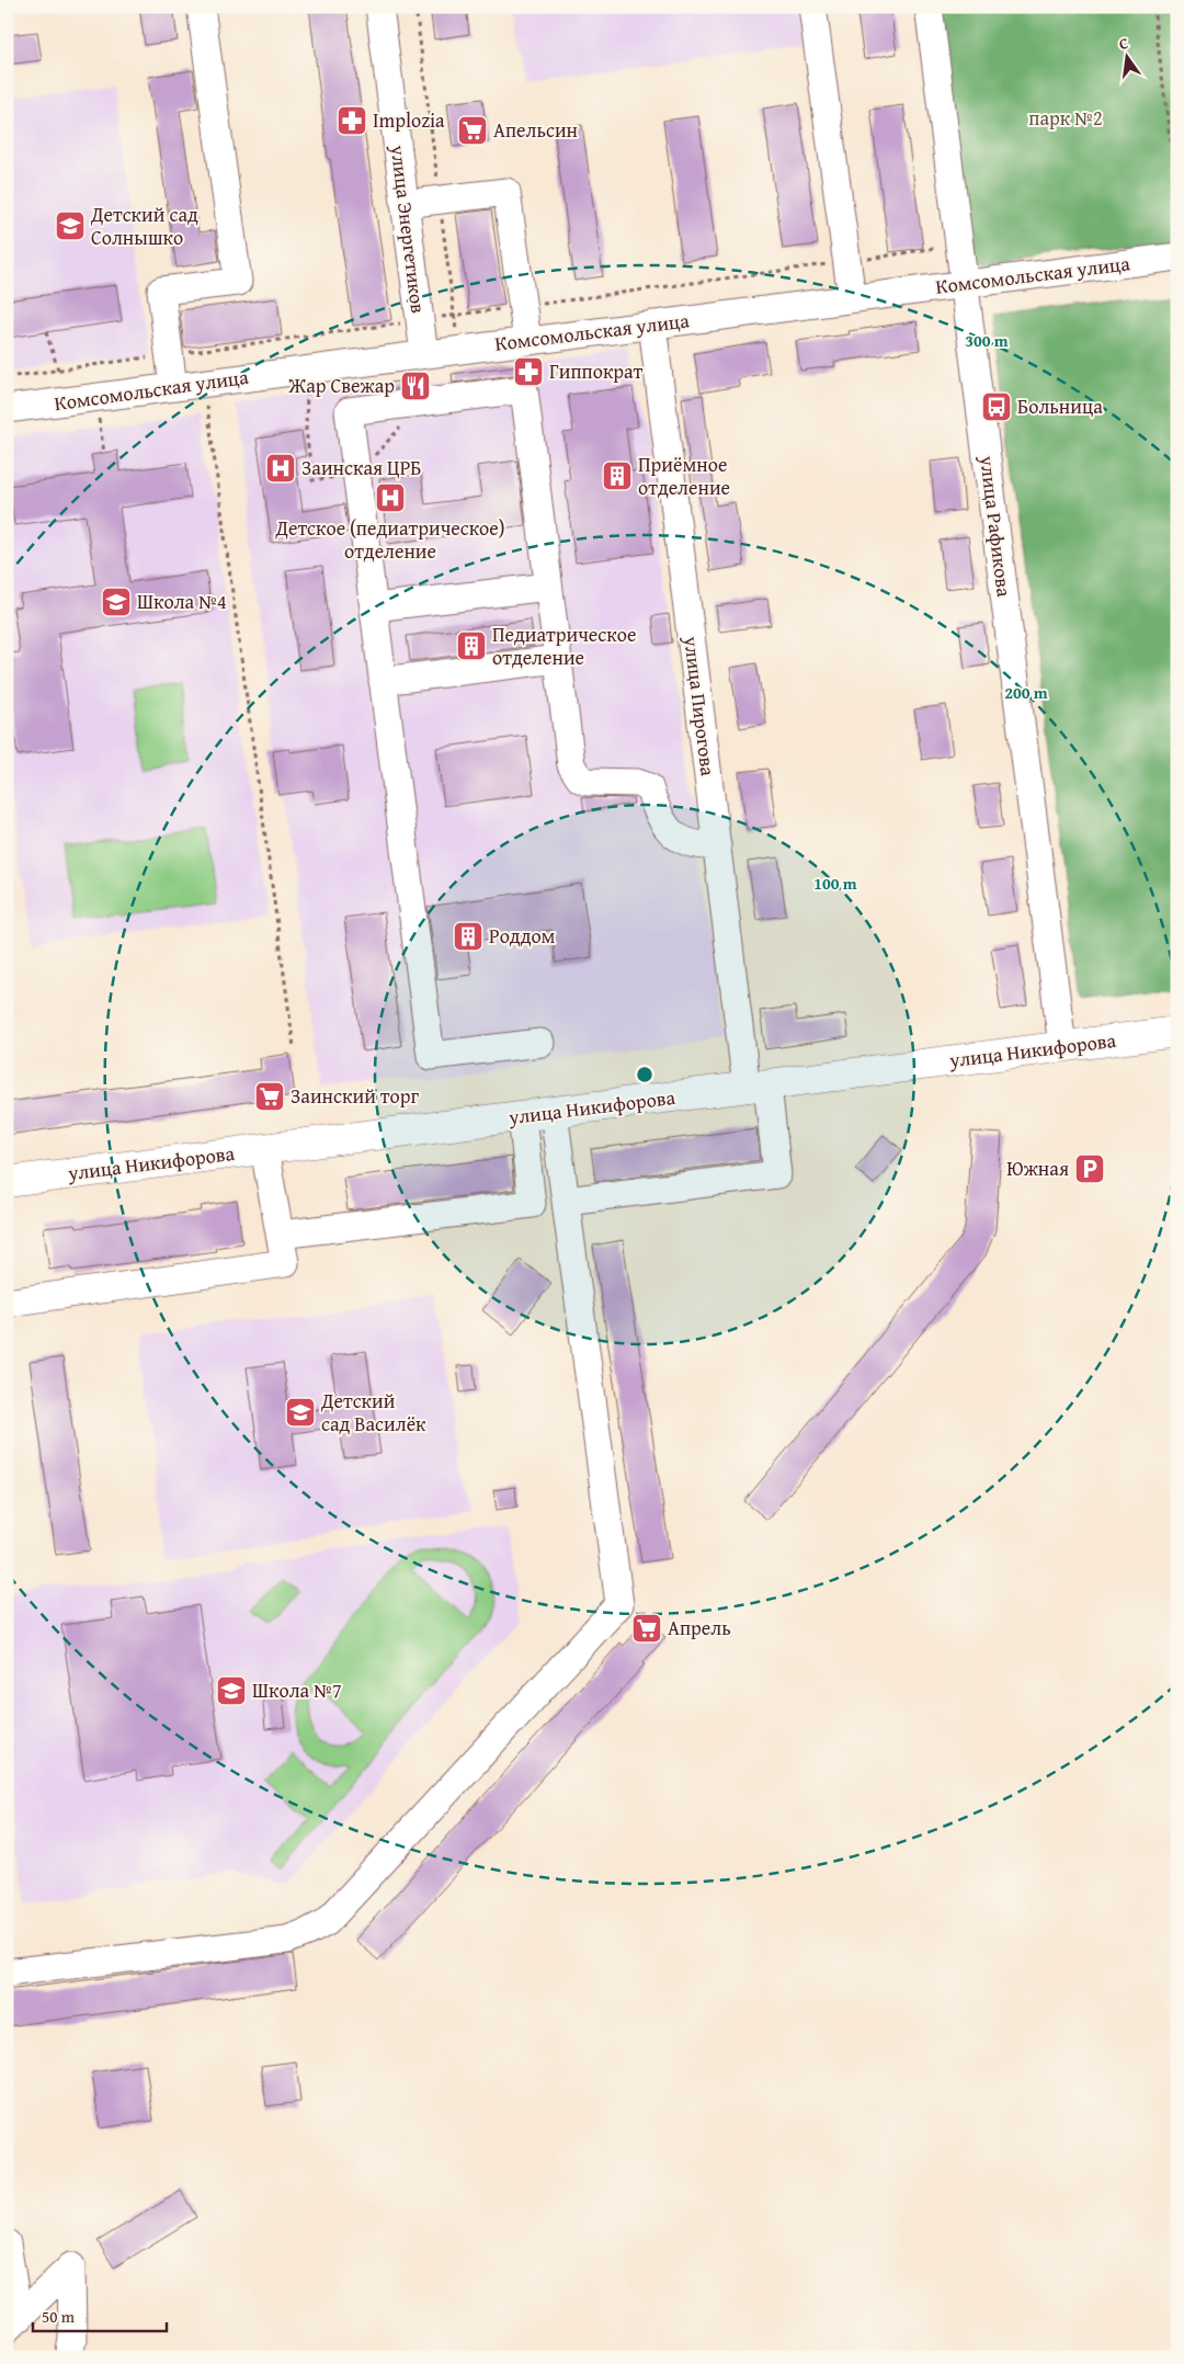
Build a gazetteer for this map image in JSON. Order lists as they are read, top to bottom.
{
  "streets": {
    "main road": ["улица Никифорова"],
    "street": [
      "улица Энергетиков",
      "Комсомольская улица",
      "улица Рафикова",
      "улица Пирогова"
    ]
  },
  "crossings": [
    ["улица Энергетиков", "Комсомольская улица"],
    ["Комсомольская улица", "улица Рафикова"],
    ["Комсомольская улица", "улица Пирогова"],
    ["улица Рафикова", "улица Никифорова"],
    ["улица Пирогова", "улица Никифорова"]
  ],
  "parks": ["парк №2"],
  "places": {
    "pharmacy": ["Implozia", "Гиппократ"],
    "supermarket": ["Апельсин", "Заинский торг", "Апрель"],
    "school or university": [
      "Детский сад Солнышко",
      "Школа №4",
      "Детский сад Василёк",
      "Школа №7"
    ],
    "restaurant": ["Жар Свежар"],
    "bus stop": ["Больница"],
    "hospital": ["Заинская ЦРБ", "Детское (педиатрическое) отделение"],
    "building": ["Приёмное отделение", "Педиатрическое отделение", "Роддом"],
    "parking": ["Южная"]
  },
  "scale_bar": "50 m",
  "north": "top",
  "rings": ["300 m", "200 m", "100 m"]
}
